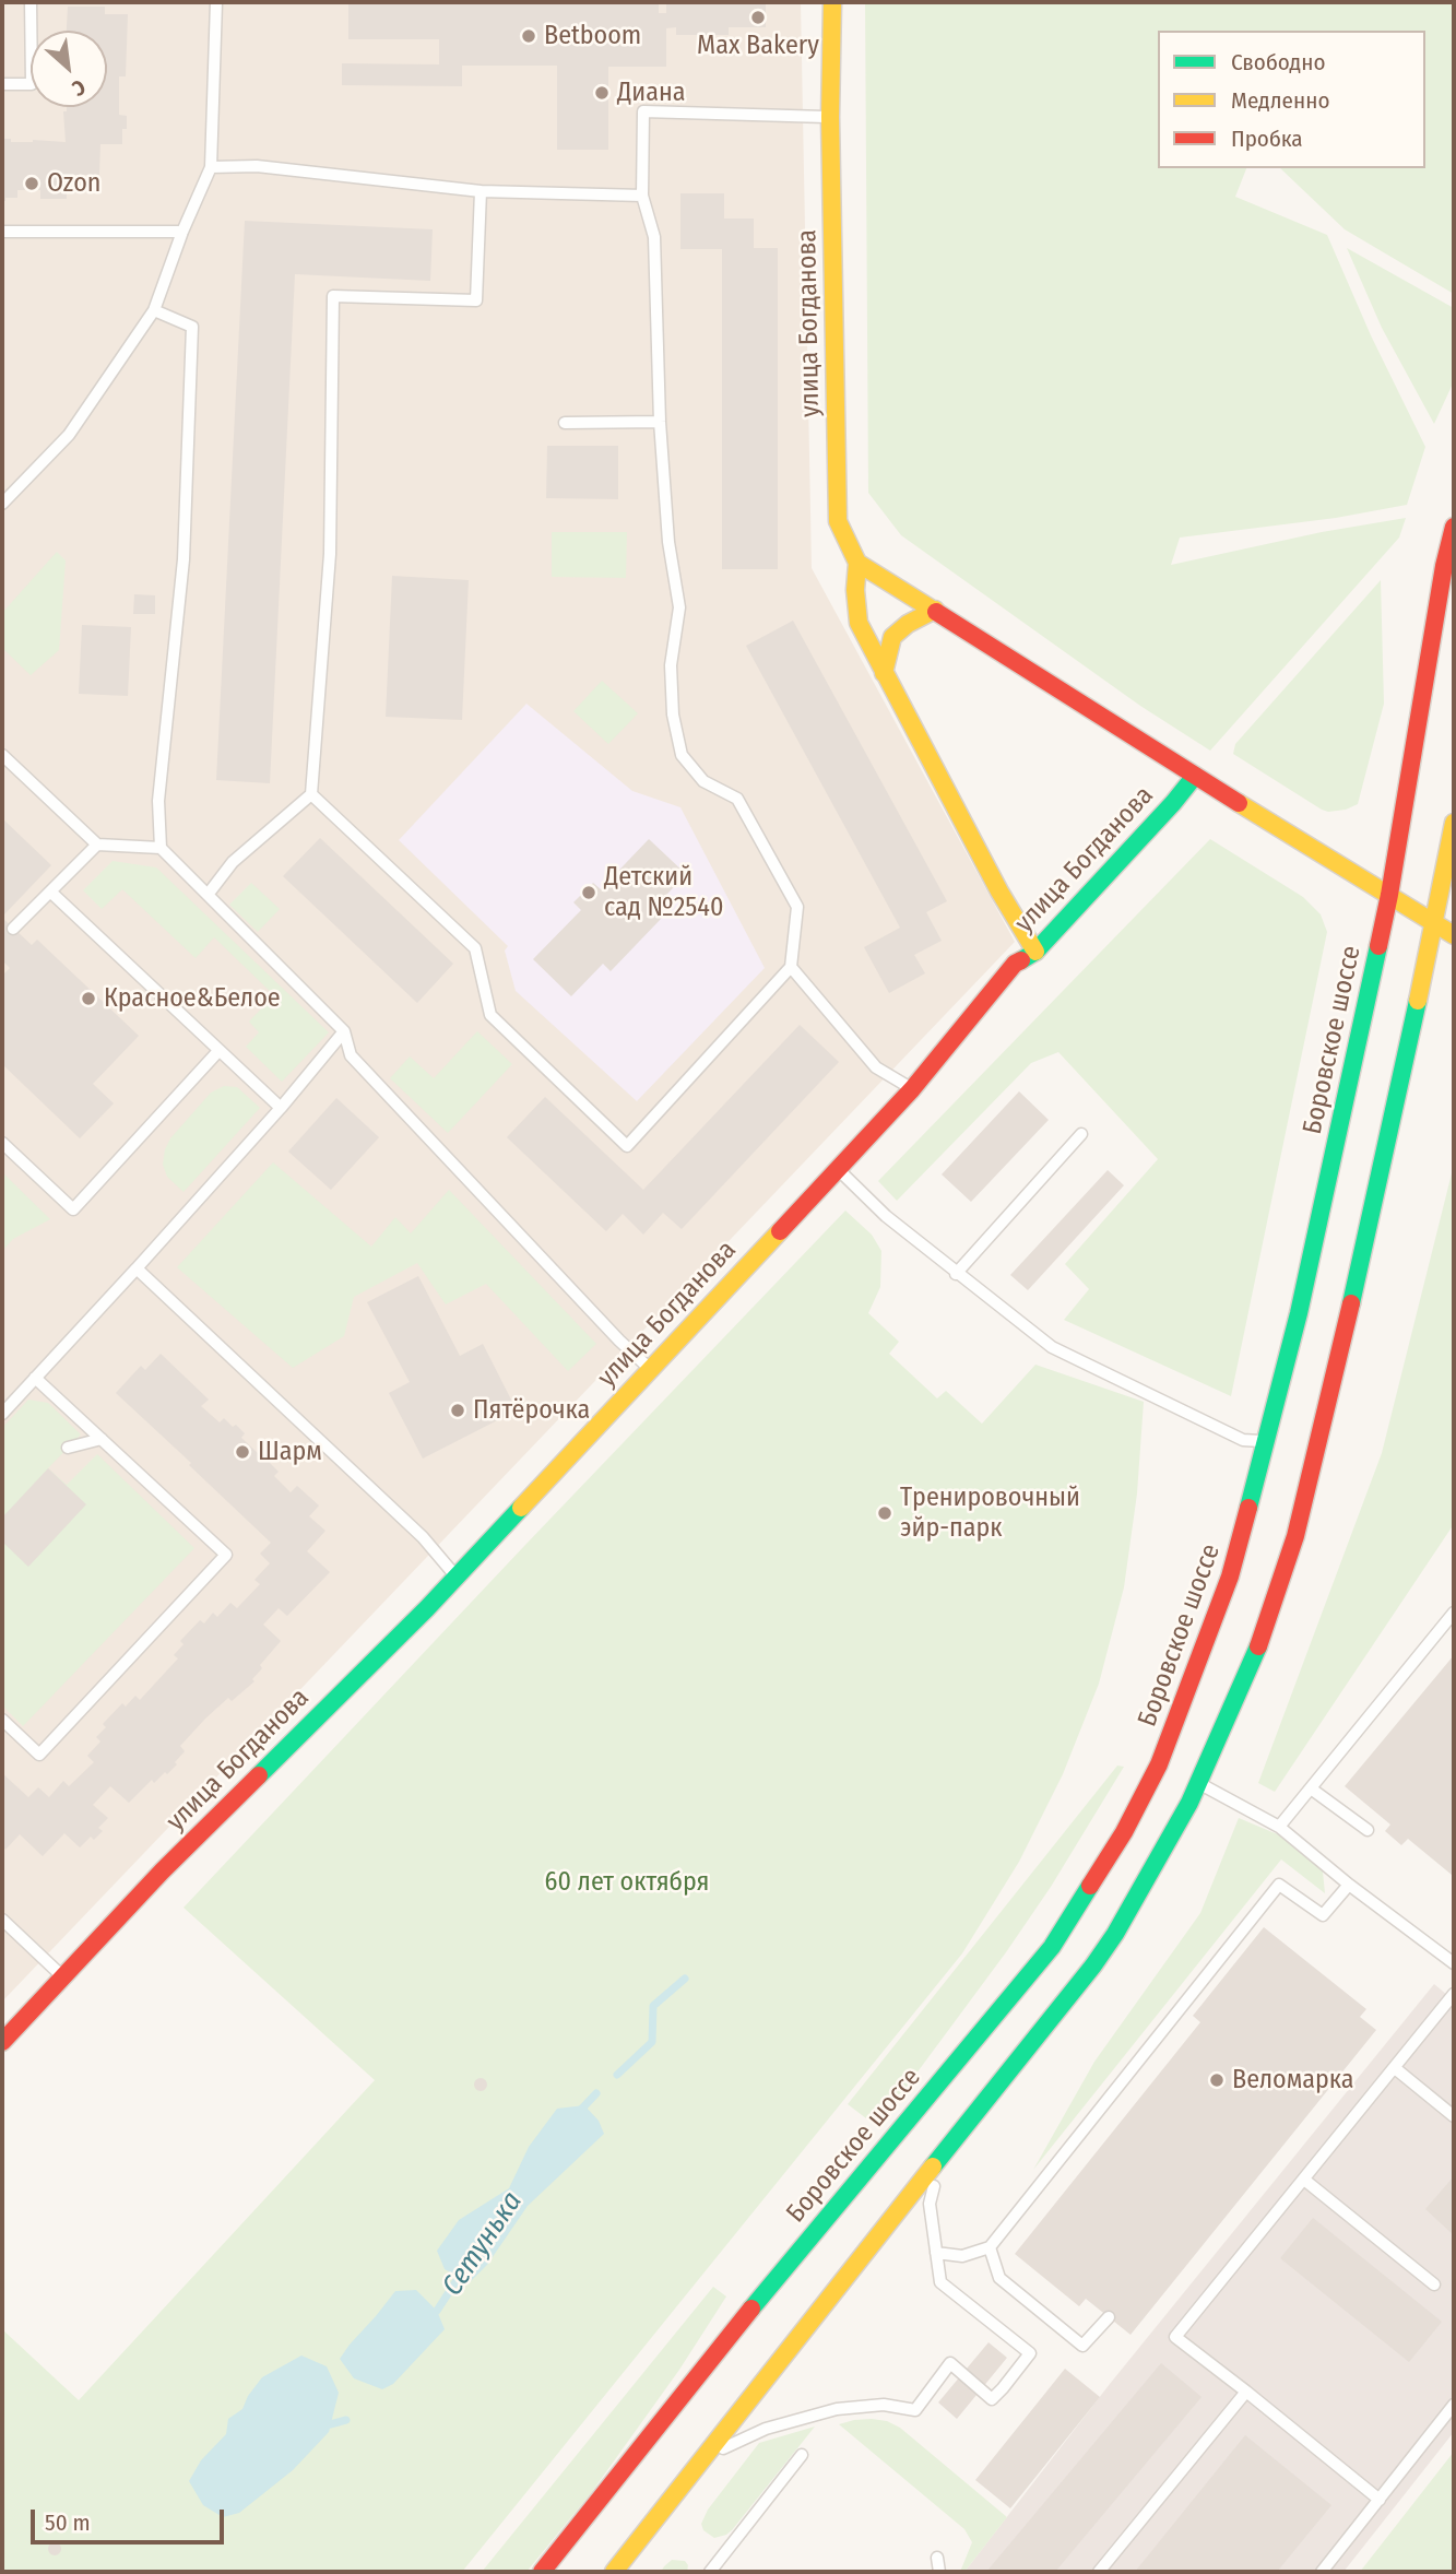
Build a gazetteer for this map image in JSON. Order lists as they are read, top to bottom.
{
  "streets": {
    "main road": ["улица Богданова", "Боровское шоссе"]
  },
  "crossings": [
    ["улица Богданова", "Боровское шоссе"]
  ],
  "water": ["Сетунька"],
  "parks": ["60 лет октября"],
  "places": [
    "Max Bakery",
    "Betboom",
    "Диана",
    "Ozon",
    "Детский сад №2540",
    "Красное&Белое",
    "Пятёрочка",
    "Шарм",
    "Тренировочный эйр-парк",
    "Веломарка"
  ],
  "legend": ["Свободно", "Медленно", "Пробка"],
  "scale_bar": "50 m",
  "north": "bottom right"
}
